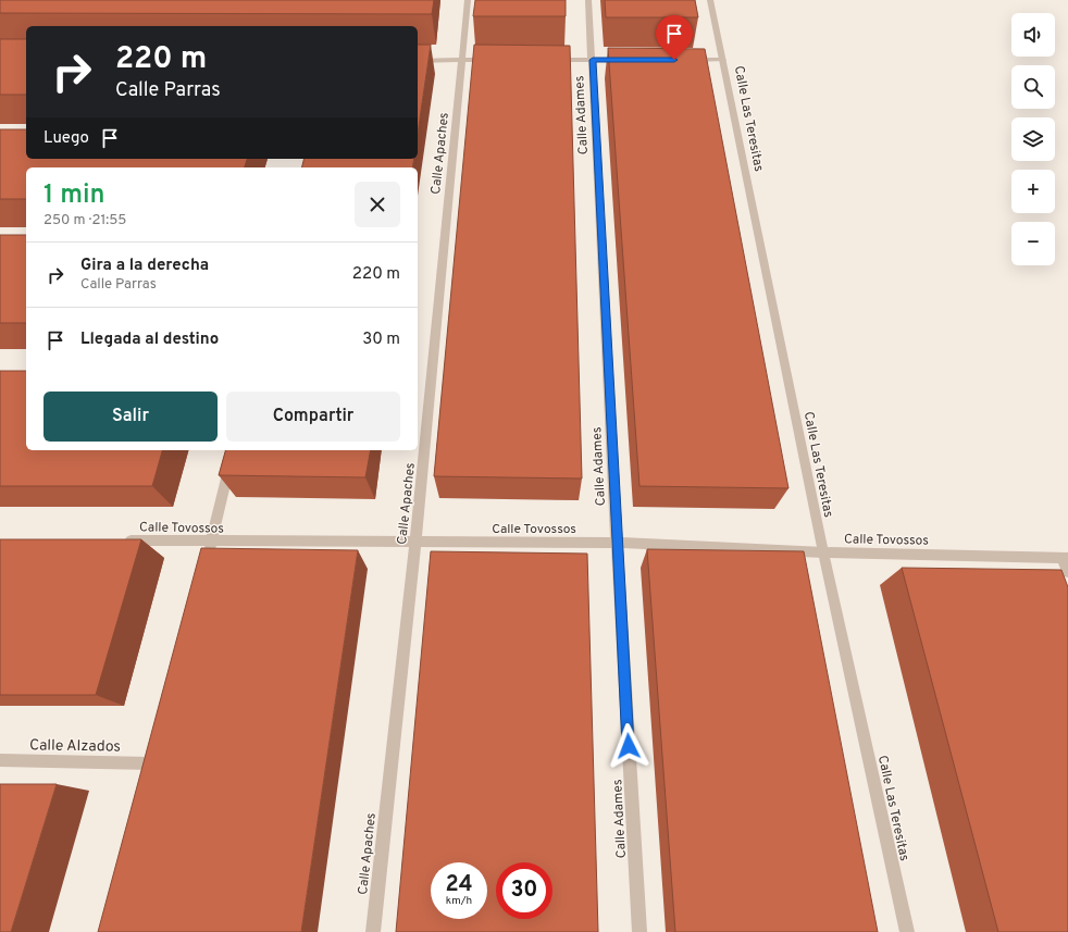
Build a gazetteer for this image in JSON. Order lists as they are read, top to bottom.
{
  "streets": {
    "street": [
      "Calle Adames",
      "Calle Las Teresitas",
      "Calle Apaches",
      "Calle Tovossos",
      "Calle Alzados"
    ]
  },
  "crossings": [
    ["Calle Adames", "Calle Tovossos"],
    ["Calle Las Teresitas", "Calle Tovossos"],
    ["Calle Apaches", "Calle Tovossos"]
  ],
  "page": {
    "map_buttons": ["+", "−"],
    "turn": ["220 m", "Calle Parras"],
    "then": "Luego",
    "heading": ["1 min", "250 m · 21:55"],
    "list": [
      {
        "name": "Gira a la derecha",
        "note": "Calle Parras",
        "value": "220 m"
      },
      {
        "name": "Llegada al destino",
        "value": "30 m"
      }
    ],
    "buttons": ["Salir", "Compartir"],
    "speed": "24 km/h",
    "limit": "30"
  }
}
